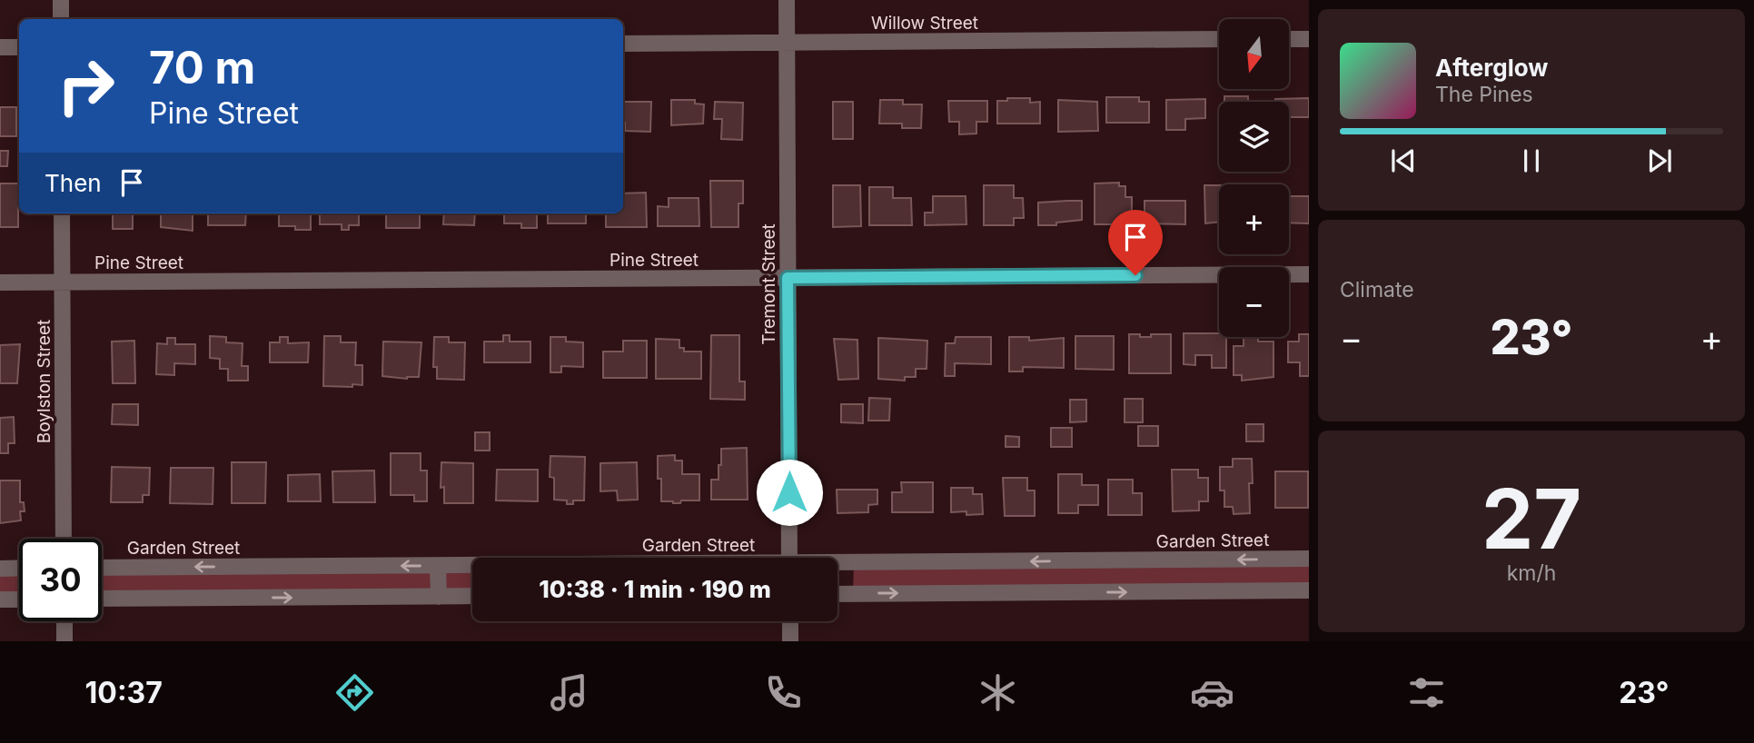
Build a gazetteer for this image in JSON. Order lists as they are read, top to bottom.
{
  "streets": {
    "street": [
      "Willow Street",
      "Pine Street",
      "Tremont Street",
      "Boylston Street",
      "Garden Street"
    ]
  },
  "crossings": [
    ["Willow Street", "Tremont Street"],
    ["Pine Street", "Tremont Street"],
    ["Pine Street", "Boylston Street"]
  ],
  "north": "bottom",
  "page": {
    "map_buttons": ["+", "−"],
    "turn": ["70 m", "Pine Street"],
    "song": ["Afterglow", "The Pines"],
    "then": "Then",
    "tile": [
      "Climate",
      ["27", "km/h"]
    ],
    "heat": ["−", "23°", "+"],
    "limit": "30",
    "trip": "10:38 · 1 min · 190 m",
    "tabs": ["10:37", "23°"]
  }
}
